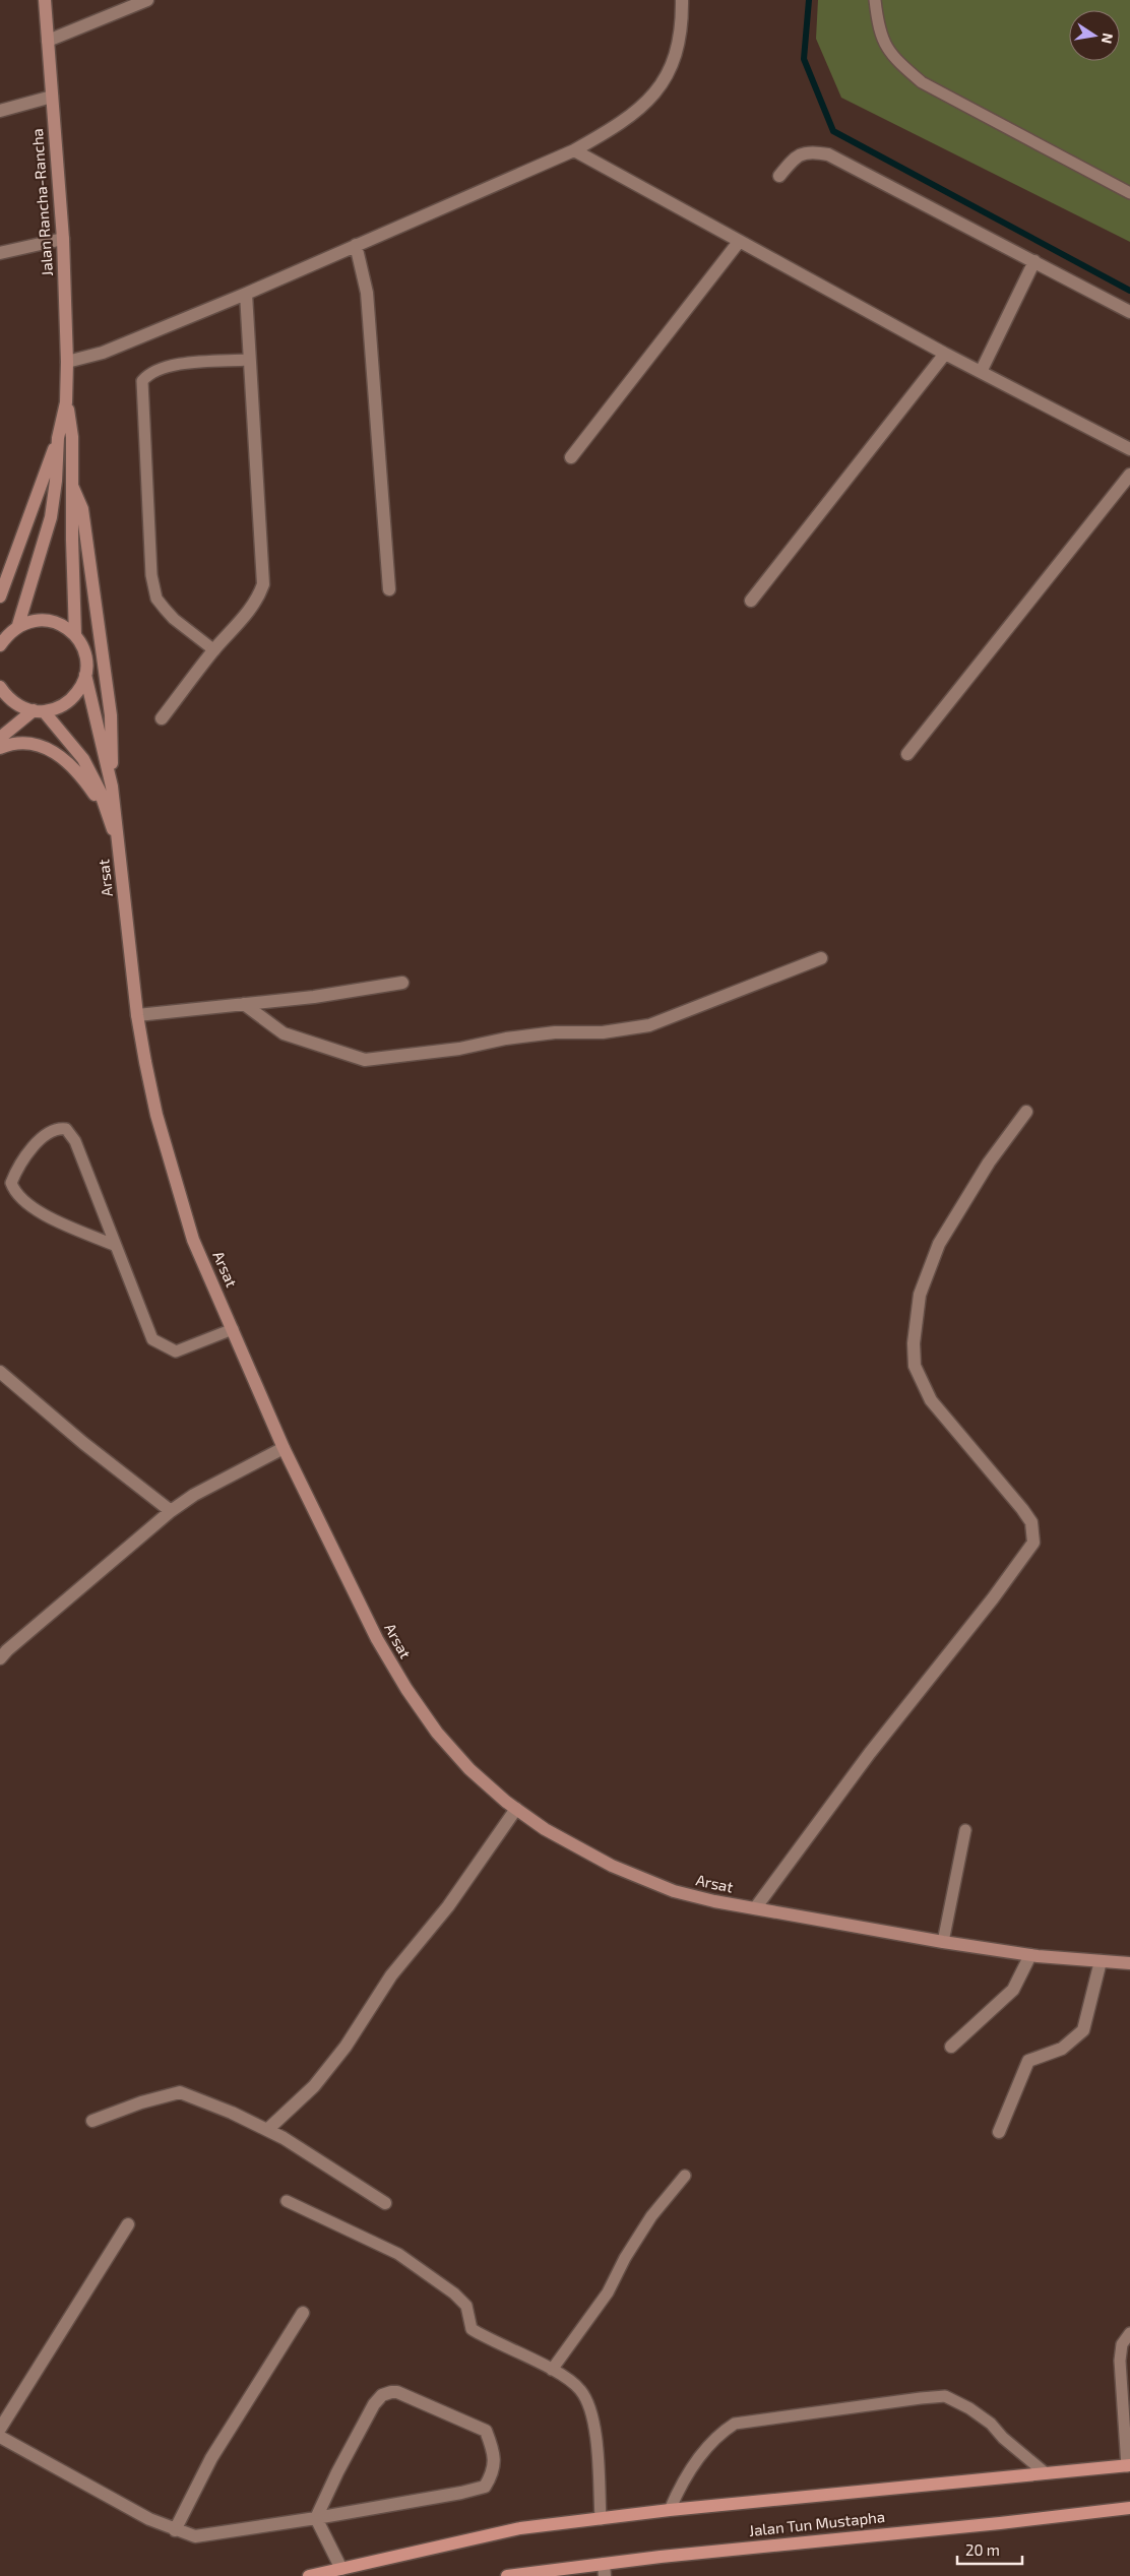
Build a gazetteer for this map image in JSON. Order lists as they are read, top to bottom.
{
  "streets": {
    "main road": ["Jalan Tun Mustapha"],
    "street": ["Jalan Rancha-Rancha", "Arsat"]
  },
  "scale_bar": "20 m",
  "north": "right"
}
